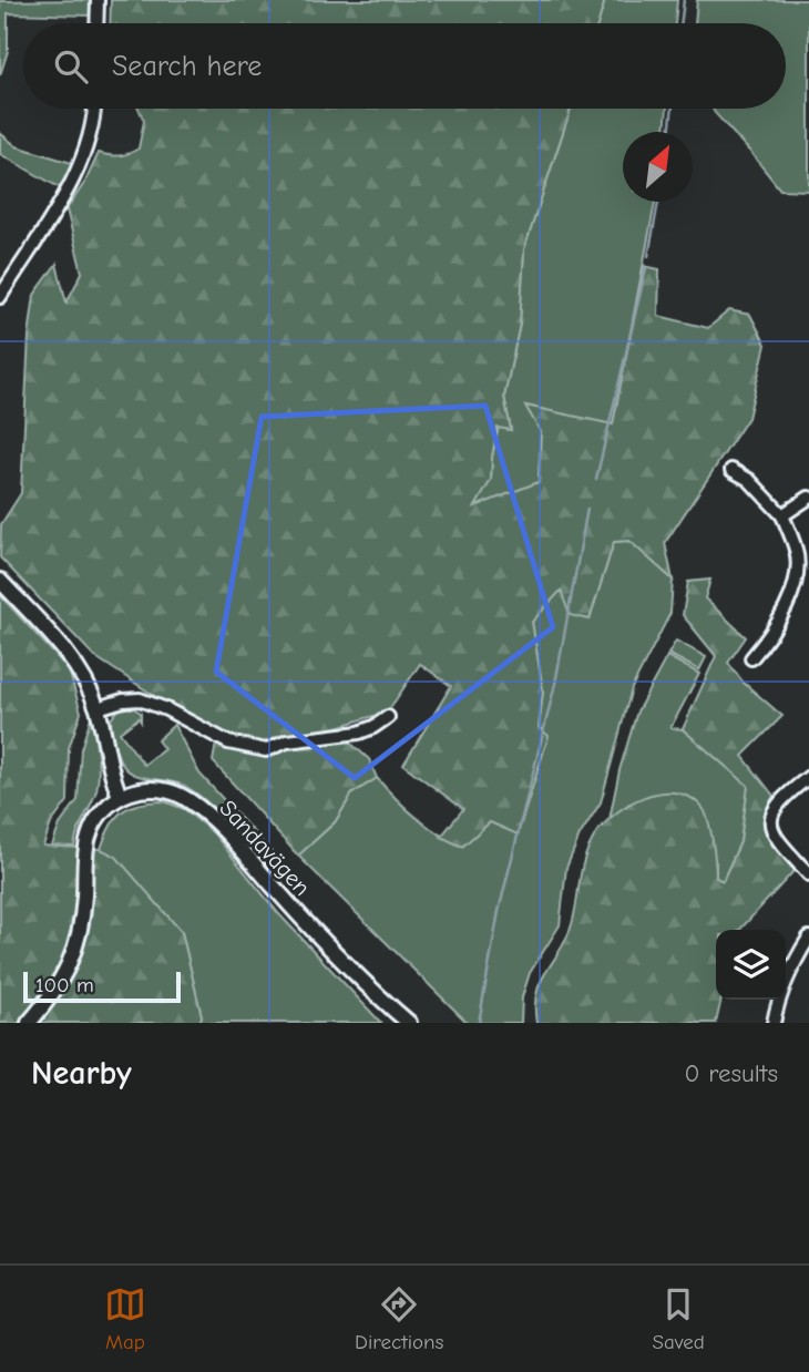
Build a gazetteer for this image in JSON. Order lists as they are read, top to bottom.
{
  "streets": {
    "street": ["Sandavägen"]
  },
  "scale_bar": "100 m",
  "north": "top right",
  "page": {
    "search": "Search here",
    "scale": "100 m",
    "heading": ["Nearby", "0 results"],
    "nav": ["Map", "Directions", "Saved"]
  }
}
